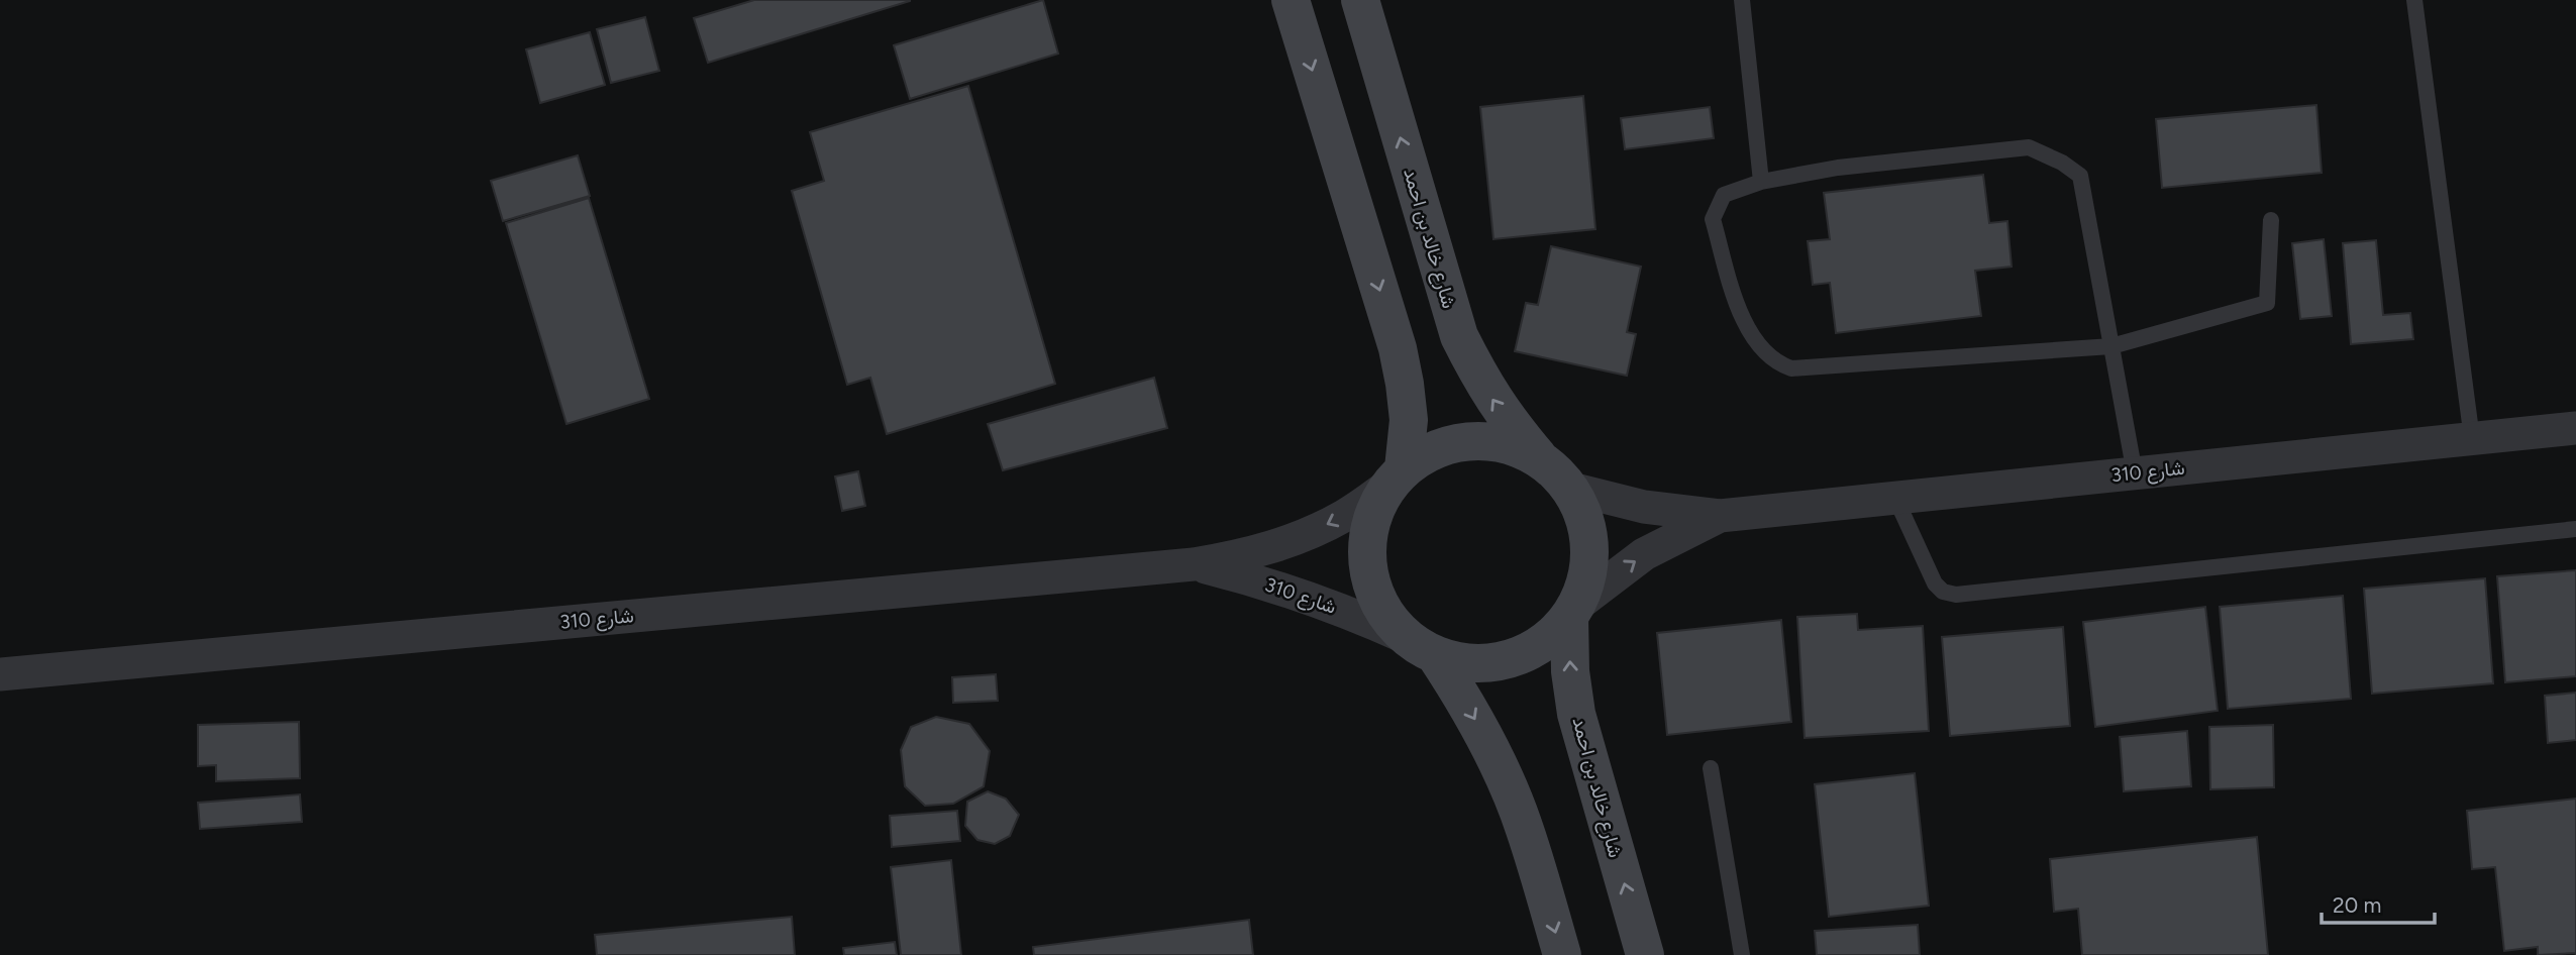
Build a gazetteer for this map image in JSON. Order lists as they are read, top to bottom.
{
  "streets": {
    "main road": ["شارع خالد بن احمد"],
    "street": ["شارع 310"]
  },
  "crossings": [
    ["شارع خالد بن احمد", "شارع 310"]
  ],
  "scale_bar": "20 m"
}
